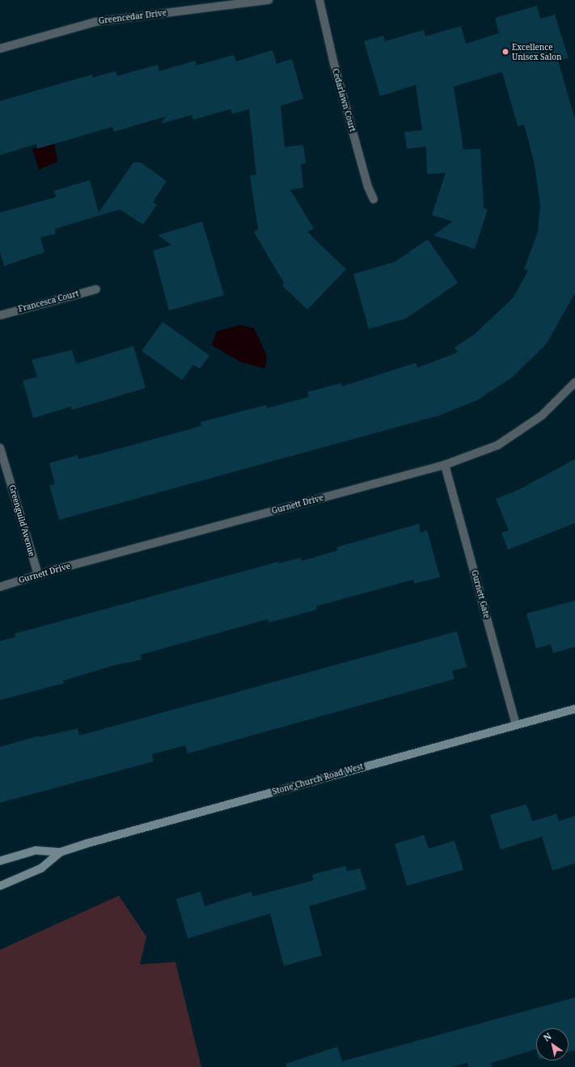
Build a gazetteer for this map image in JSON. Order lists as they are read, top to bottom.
{
  "streets": {
    "main road": ["Stone Church Road West"],
    "street": [
      "Greencedar Drive",
      "Cedarlawn Court",
      "Francesca Court",
      "Gurnett Drive",
      "Greenguild Avenue",
      "Gurnett Gate"
    ]
  },
  "crossings": [
    ["Gurnett Drive", "Greenguild Avenue"],
    ["Gurnett Drive", "Gurnett Gate"],
    ["Gurnett Gate", "Stone Church Road West"]
  ],
  "places": ["Excellence Unisex Salon"],
  "north": "top left"
}
